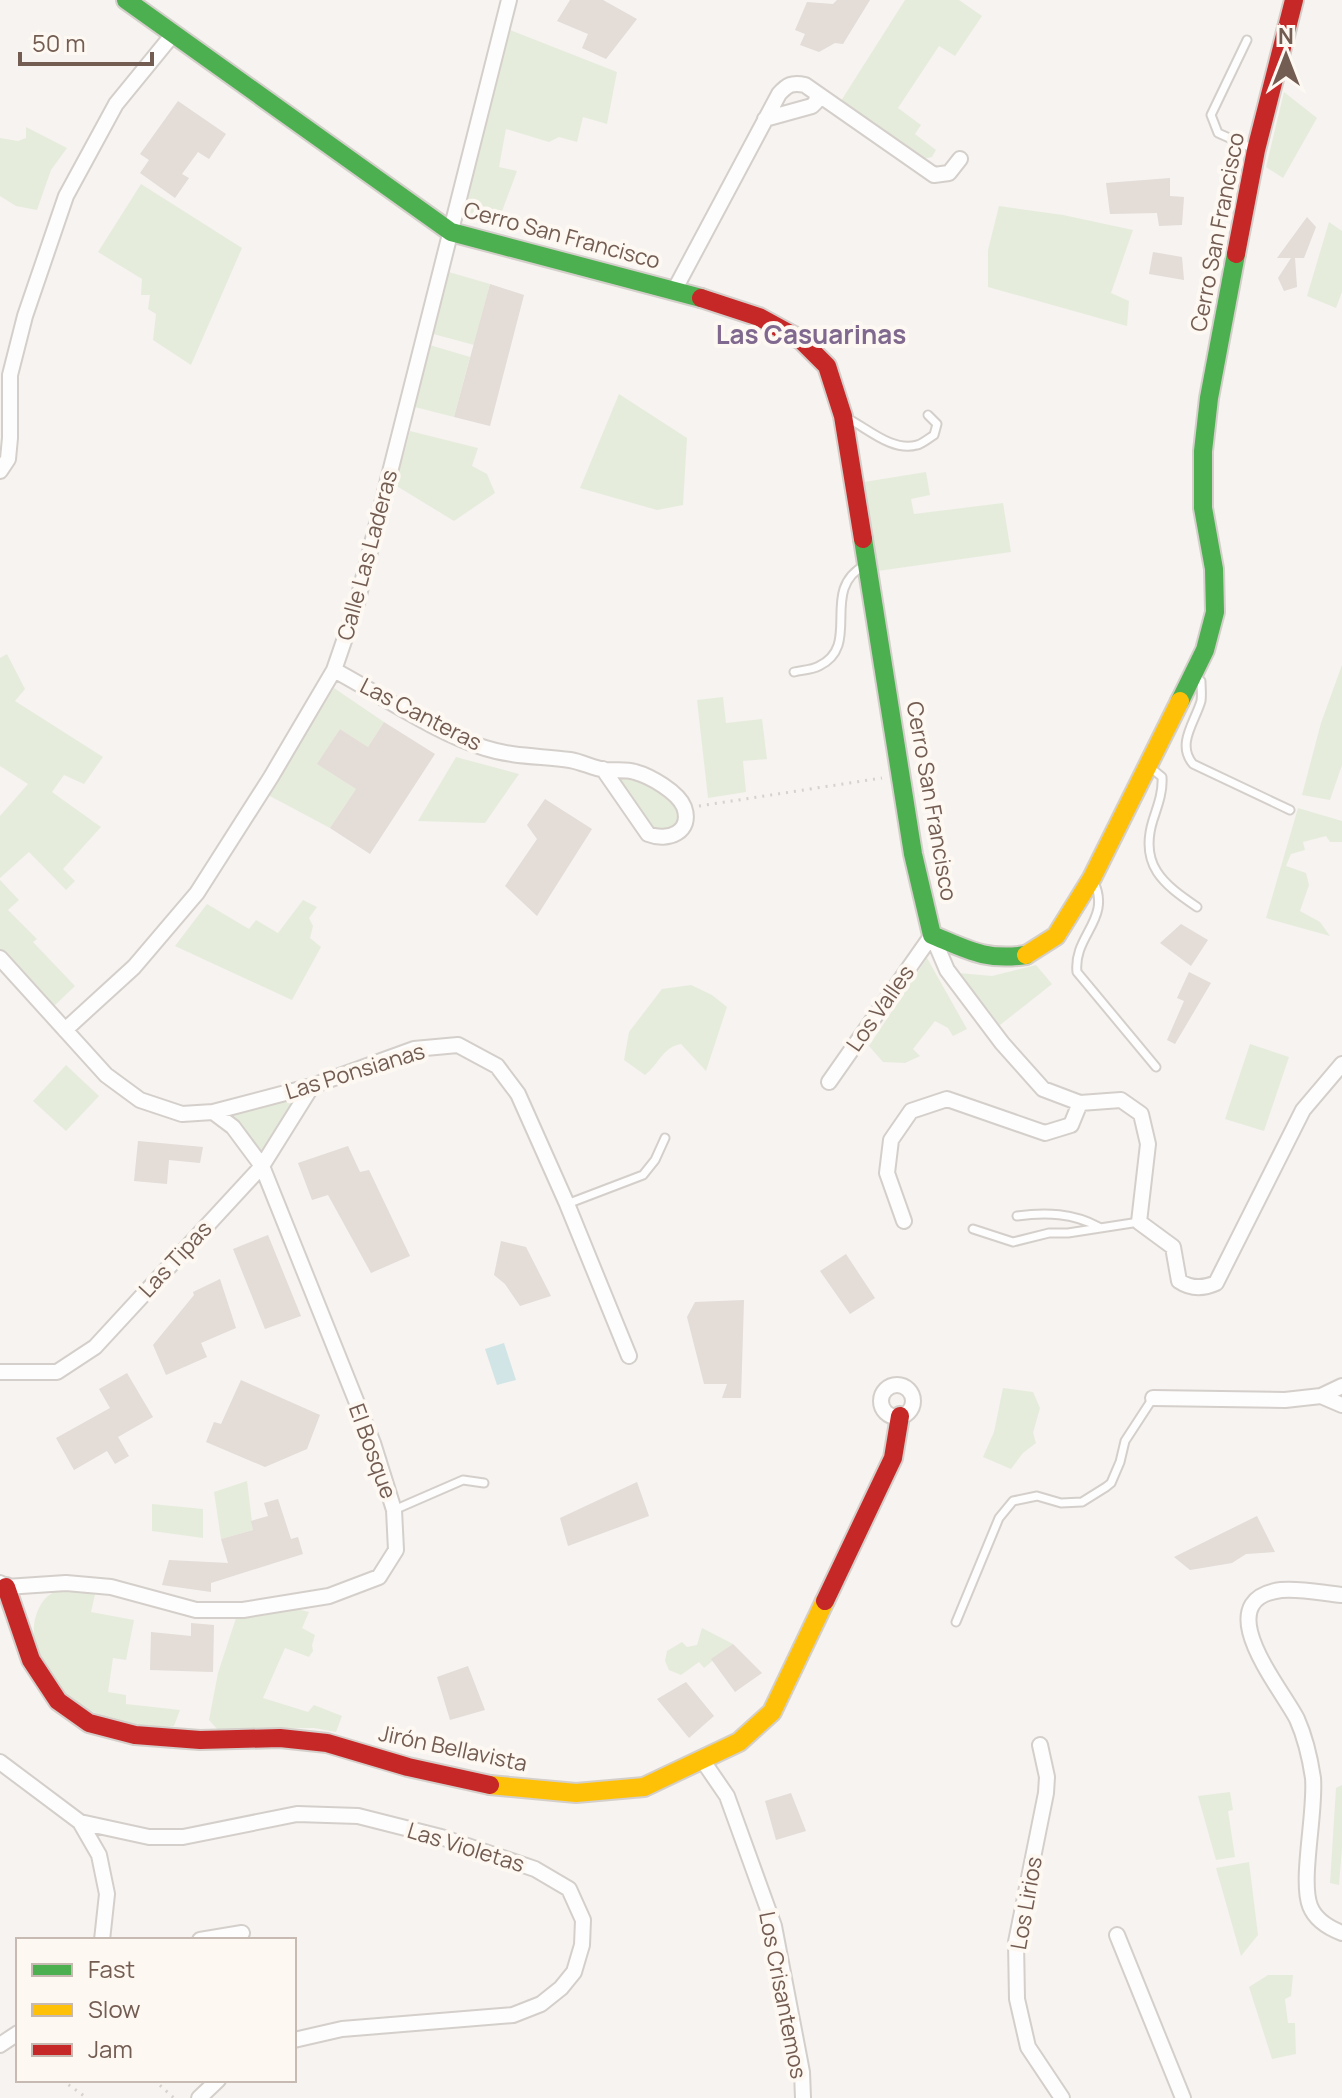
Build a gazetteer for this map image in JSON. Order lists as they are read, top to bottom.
{
  "streets": {
    "street": [
      "Cerro San Francisco",
      "Calle Las Laderas",
      "Las Canteras",
      "Los Valles",
      "Las Ponsianas",
      "Las Tipas",
      "El Bosque",
      "Jirón Bellavista",
      "Las Violetas",
      "Los Lirios",
      "Los Crisantemos"
    ]
  },
  "crossings": [
    ["Cerro San Francisco", "Calle Las Laderas"],
    ["Cerro San Francisco", "Los Valles"],
    ["Calle Las Laderas", "Las Canteras"],
    ["Calle Las Laderas", "Las Ponsianas"],
    ["Las Ponsianas", "Las Tipas"],
    ["Las Ponsianas", "El Bosque"],
    ["Las Tipas", "El Bosque"],
    ["El Bosque", "Jirón Bellavista"],
    ["Jirón Bellavista", "Los Crisantemos"]
  ],
  "districts": ["Las Casuarinas"],
  "legend": ["Fast", "Slow", "Jam"],
  "scale_bar": "50 m",
  "north": "top"
}
